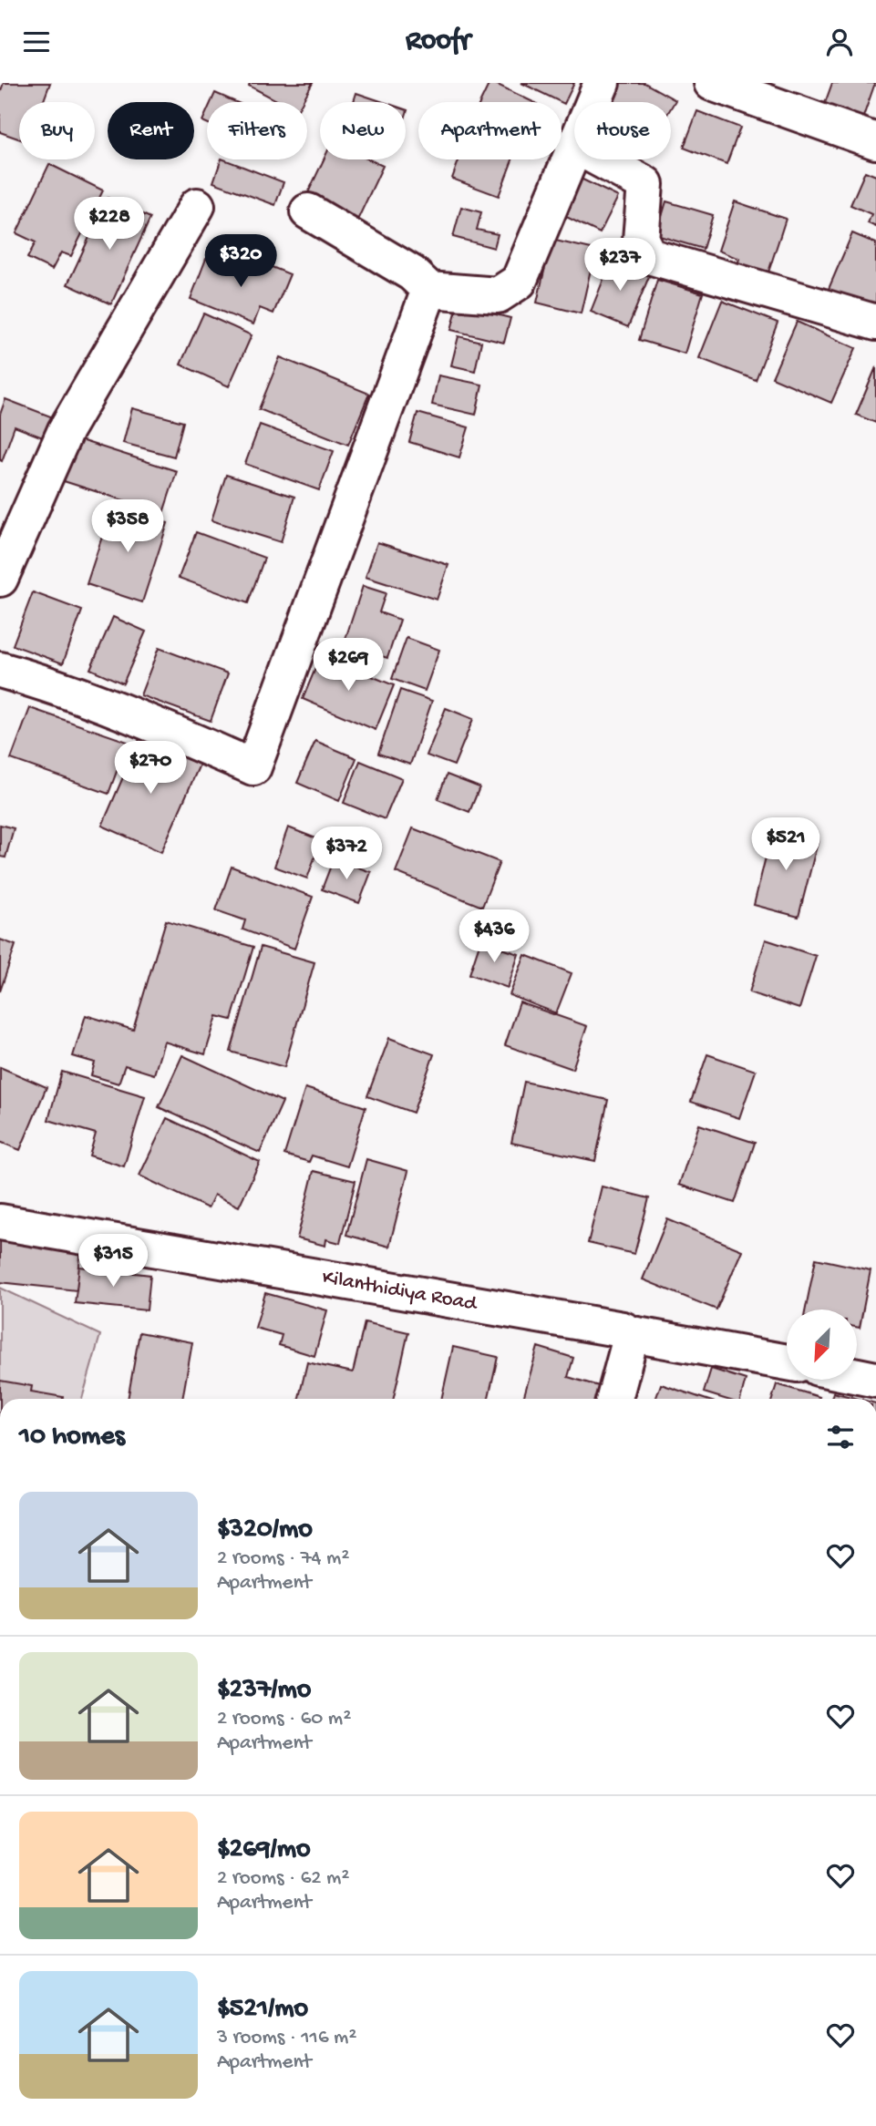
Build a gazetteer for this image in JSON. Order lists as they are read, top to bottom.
{
  "streets": {
    "street": ["Kilanthidiya Road"]
  },
  "north": "bottom left",
  "page": {
    "header": "Roofr",
    "chip": [
      "Buy",
      "Rent",
      "Filters",
      "New",
      "Apartment",
      "House"
    ],
    "price": [
      "$228",
      "$320",
      "$237",
      "$358",
      "$269",
      "$270",
      "$521",
      "$372",
      "$436",
      "$315"
    ],
    "heading": "10 homes",
    "list": [
      {
        "name": "$320/mo",
        "note": "2 rooms · 74 m² · Apartment"
      },
      {
        "name": "$237/mo",
        "note": "2 rooms · 60 m² · Apartment"
      },
      {
        "name": "$269/mo",
        "note": "2 rooms · 62 m² · Apartment"
      },
      {
        "name": "$521/mo",
        "note": "3 rooms · 116 m² · Apartment"
      }
    ]
  }
}
